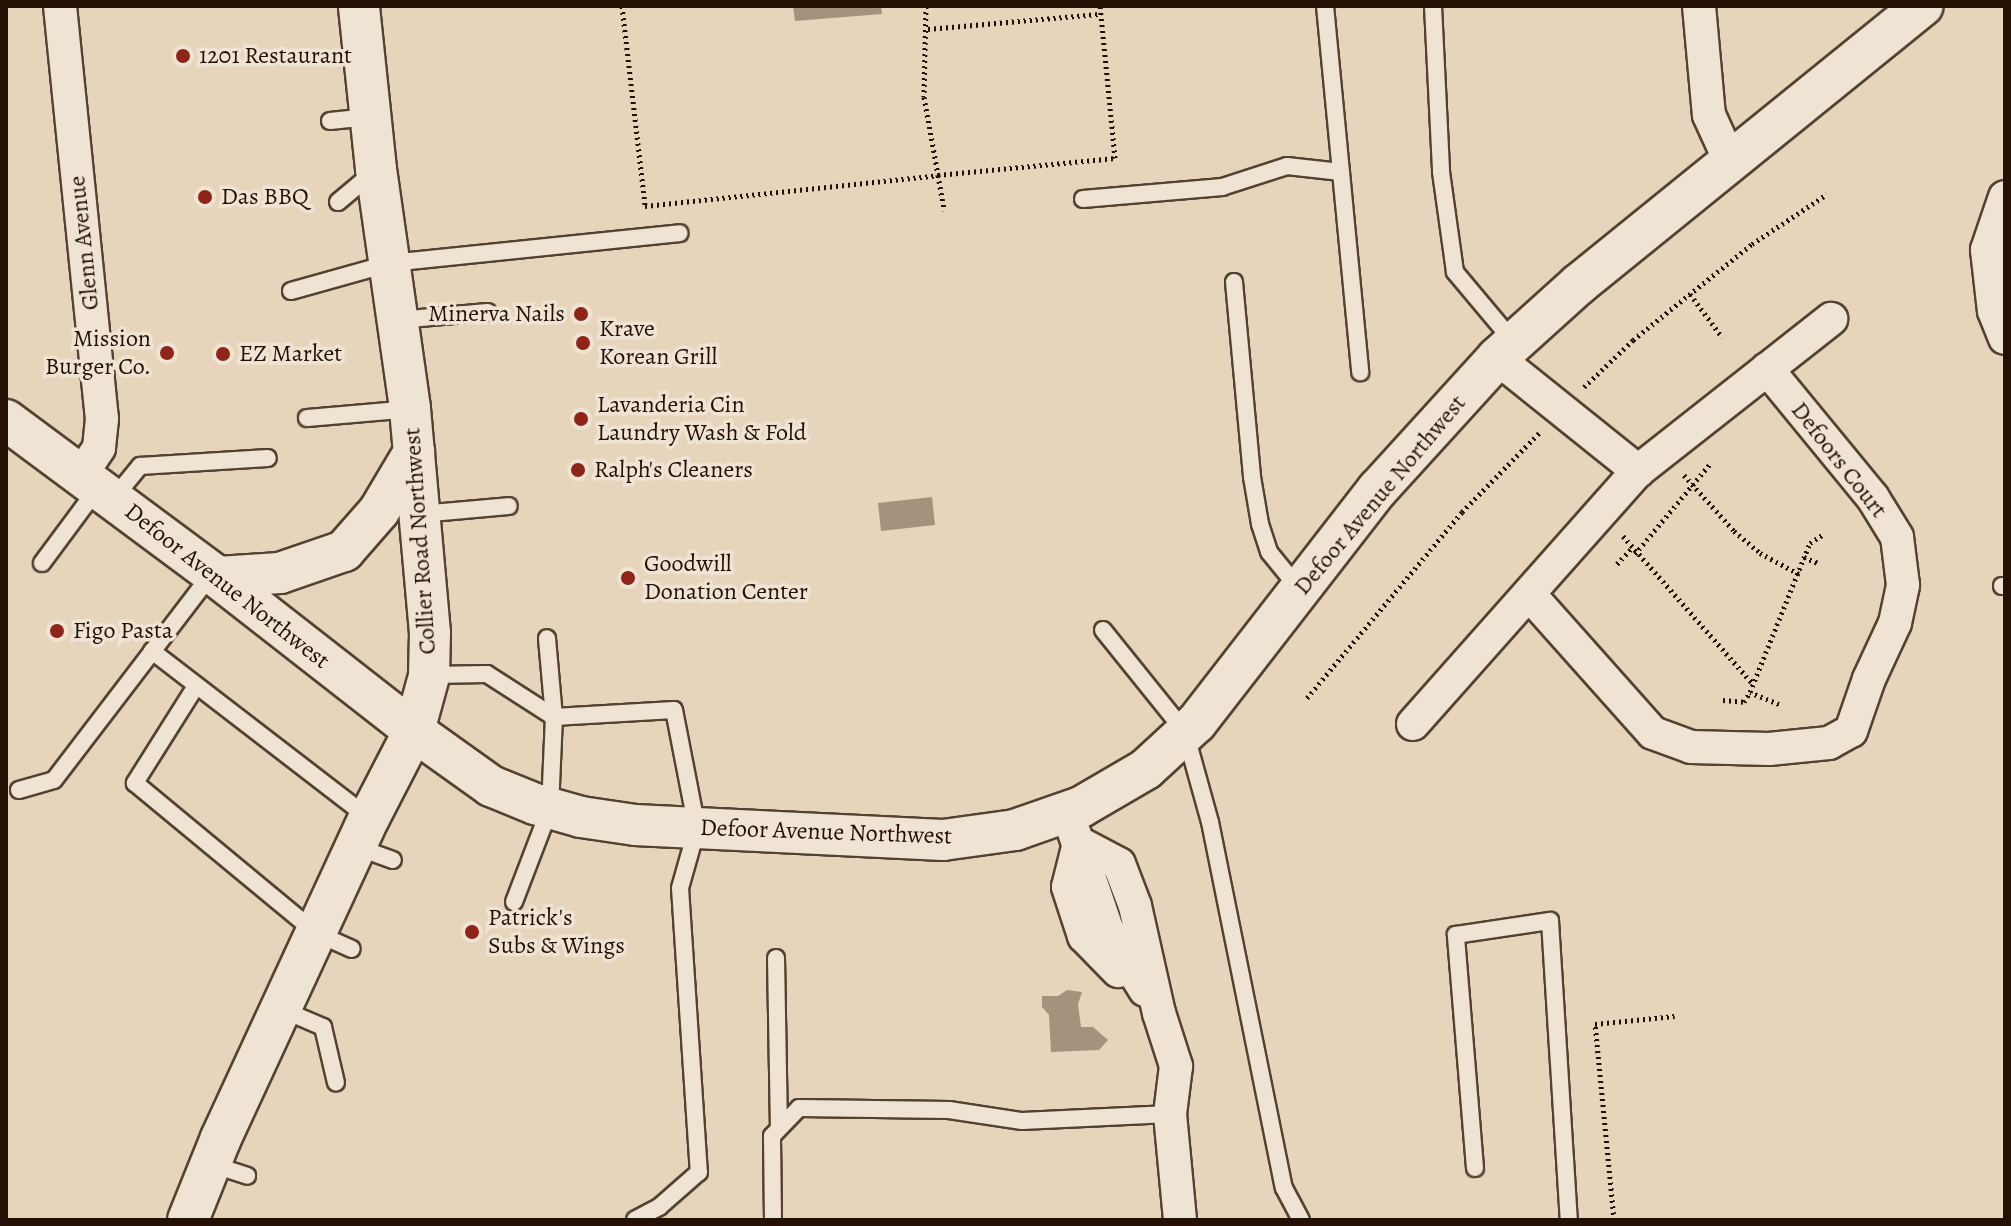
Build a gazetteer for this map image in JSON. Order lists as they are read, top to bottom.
{
  "streets": {
    "street": [
      "Glenn Avenue",
      "Defoors Court",
      "Defoor Avenue Northwest",
      "Collier Road Northwest"
    ]
  },
  "crossings": [
    ["Glenn Avenue", "Defoor Avenue Northwest"],
    ["Defoor Avenue Northwest", "Collier Road Northwest"]
  ],
  "places": [
    "1201 Restaurant",
    "Das BBQ",
    "Minerva Nails",
    "Krave Korean Grill",
    "Mission Burger Co.",
    "EZ Market",
    "Lavanderia Cin Laundry Wash & Fold",
    "Ralph's Cleaners",
    "Goodwill Donation Center",
    "Figo Pasta",
    "Patrick's Subs & Wings"
  ]
}
